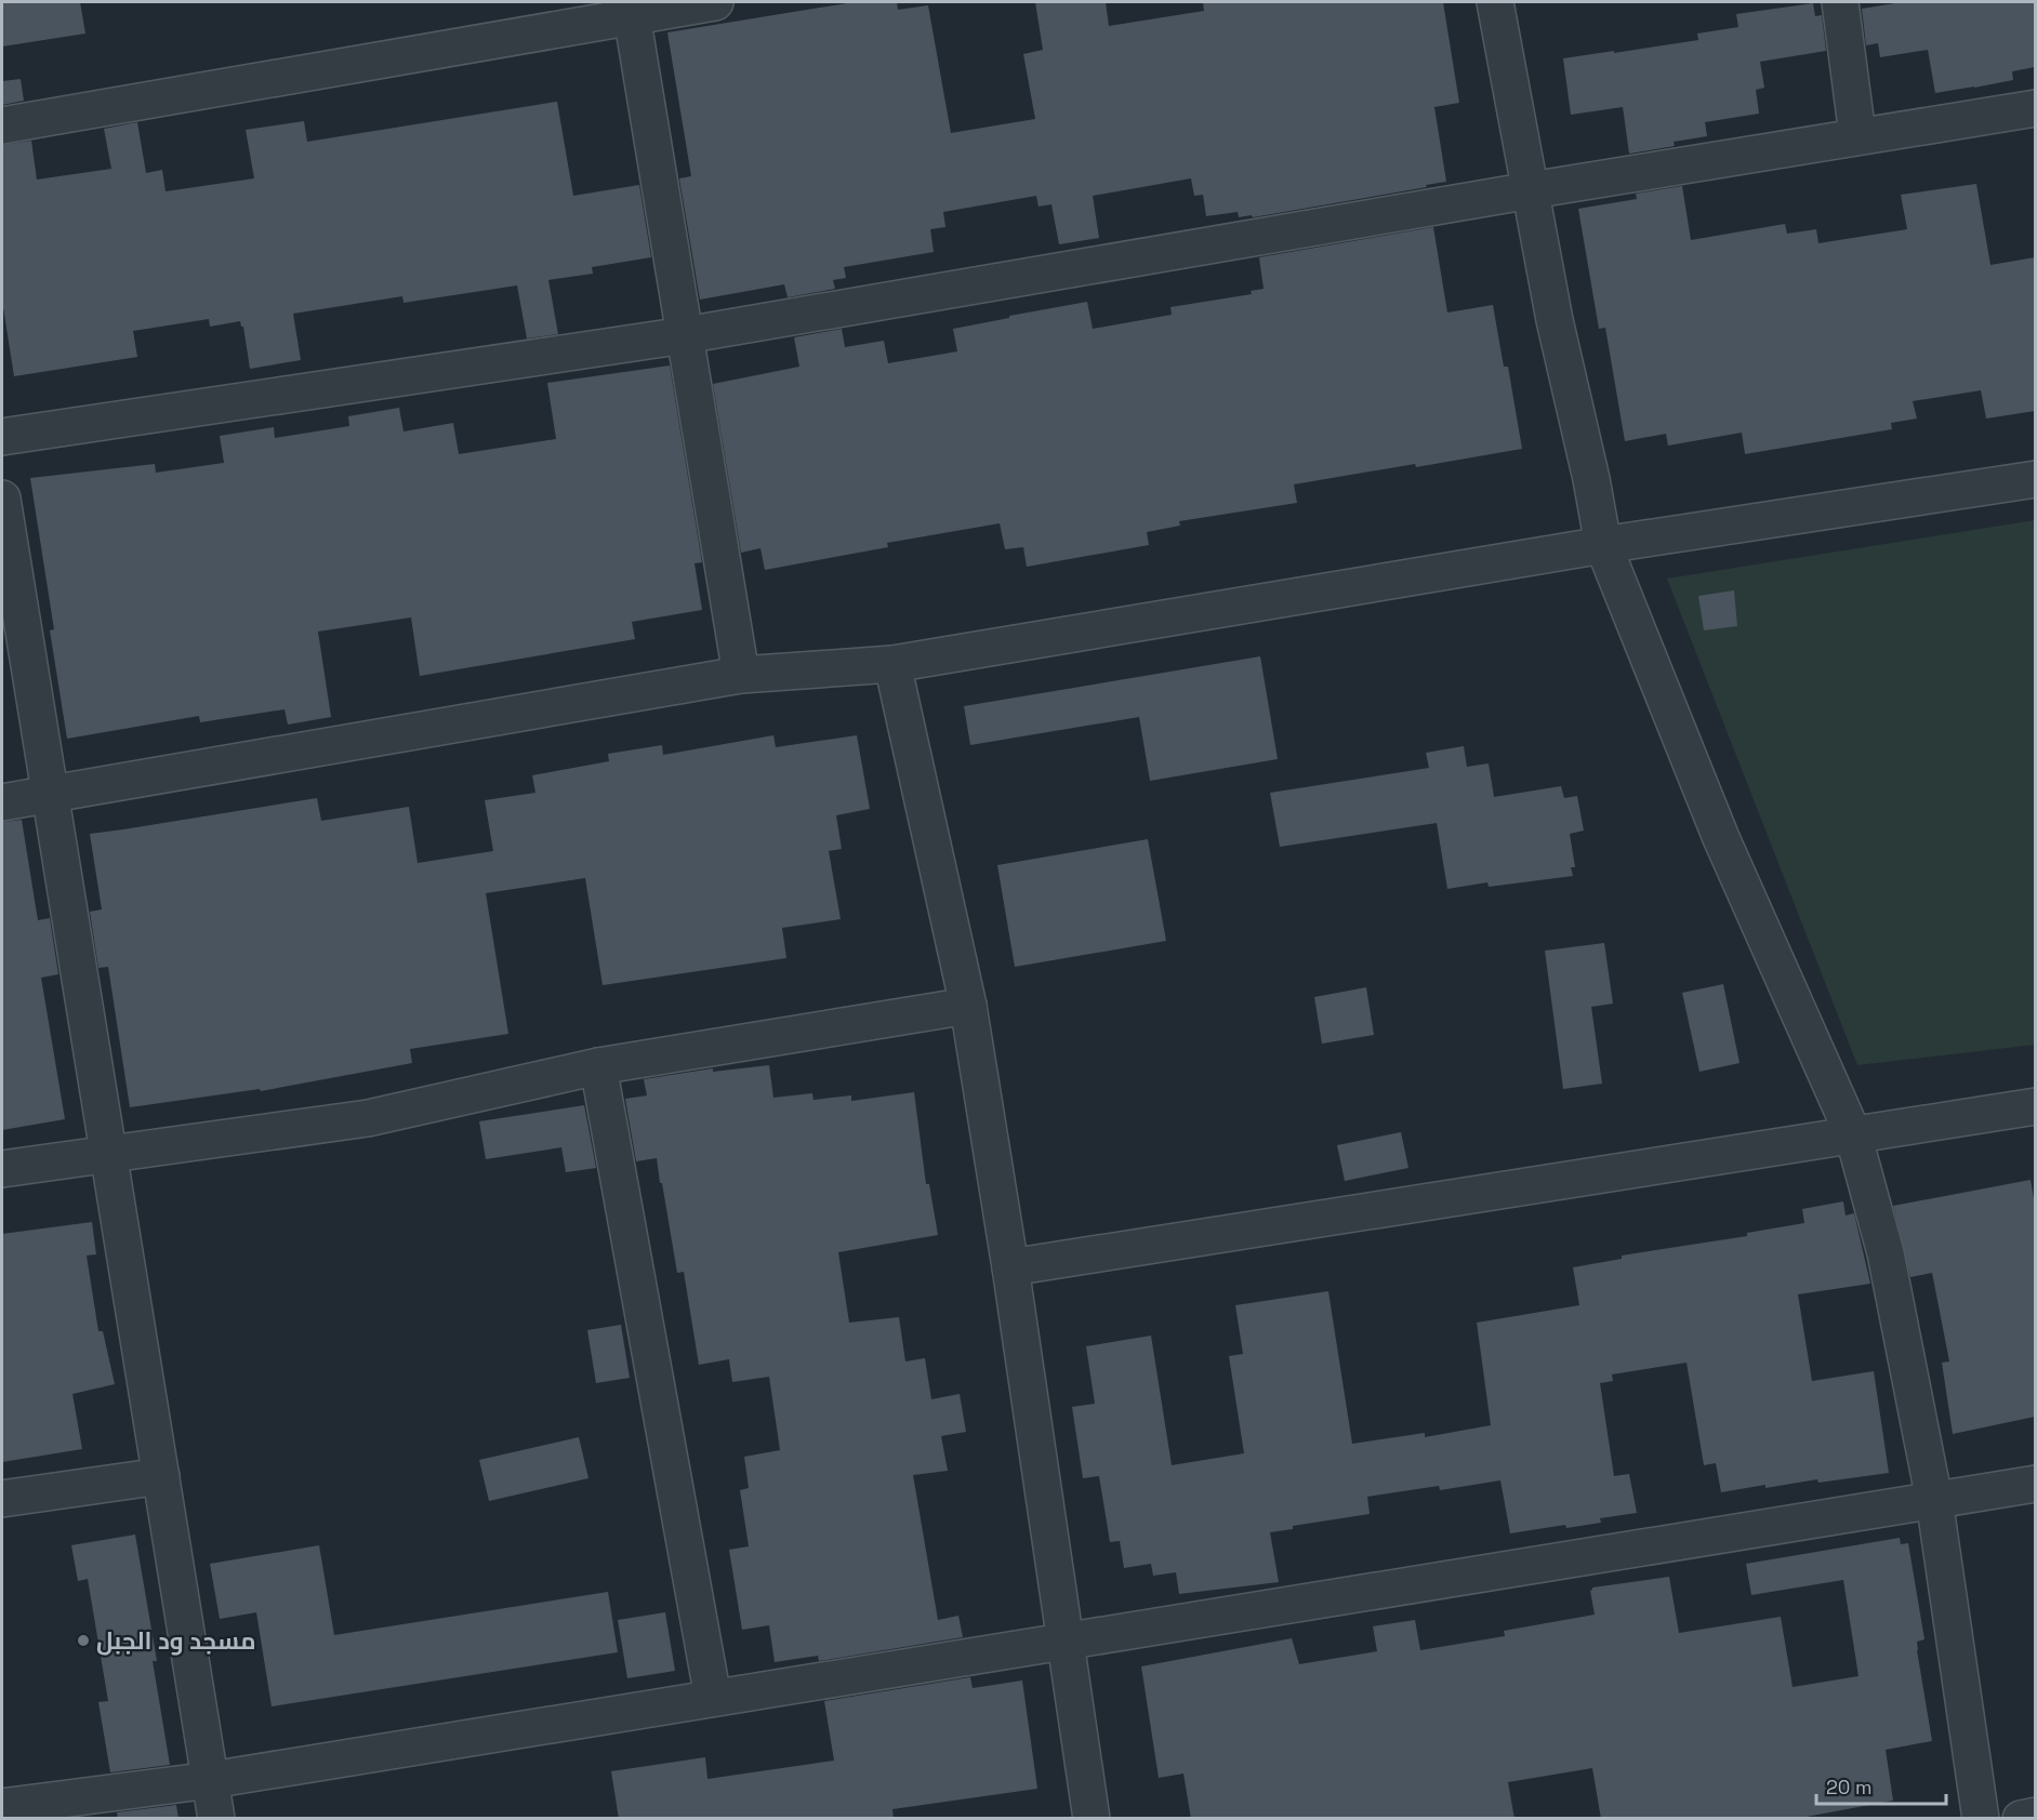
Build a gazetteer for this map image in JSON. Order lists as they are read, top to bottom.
{
  "places": ["مسجد ود الجبل"],
  "scale_bar": "20 m"
}
